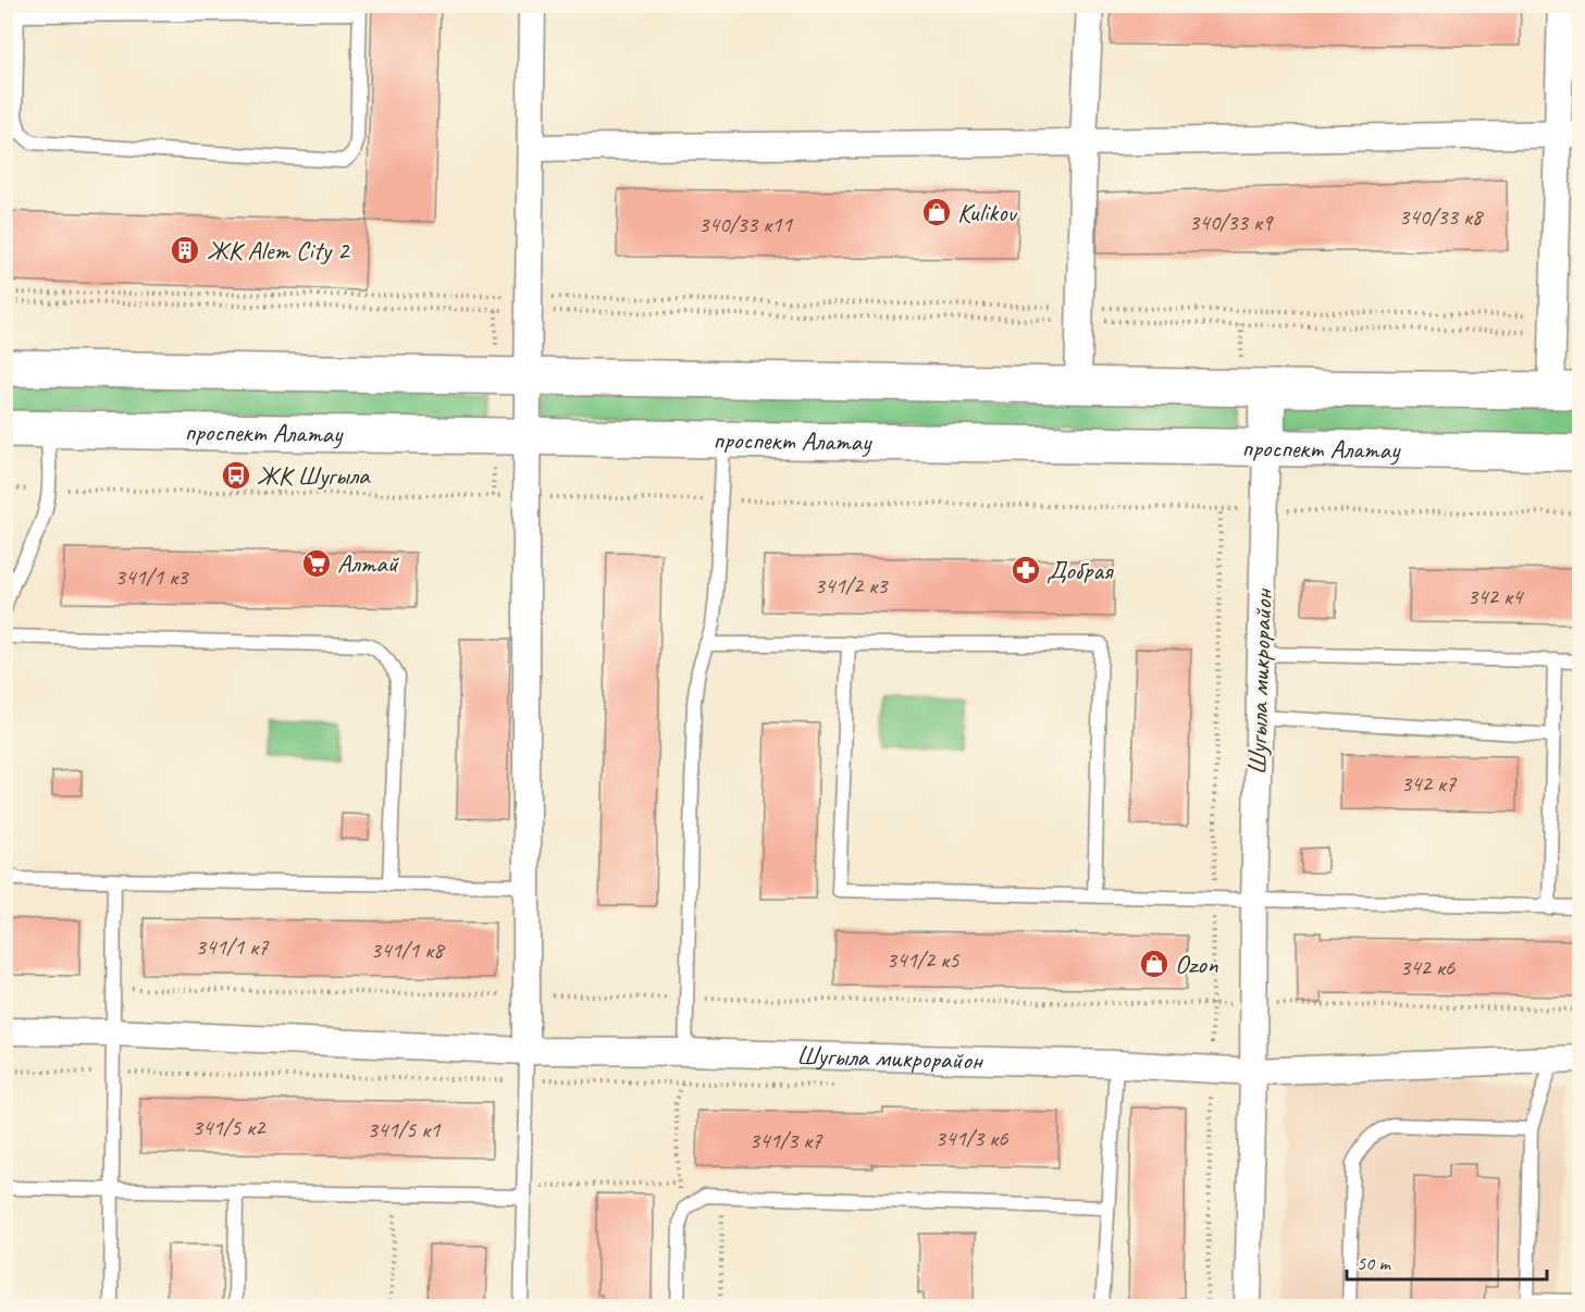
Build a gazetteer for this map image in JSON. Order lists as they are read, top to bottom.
{
  "streets": {
    "main road": ["проспект Алатау"],
    "street": ["Шугыла микрорайон"]
  },
  "crossings": [
    ["проспект Алатау", "Шугыла микрорайон"]
  ],
  "places": {
    "shop": ["Kulikov", "Ozon"],
    "building": ["ЖК Alem City 2"],
    "bus stop": ["ЖК Шугыла"],
    "supermarket": ["Алтай"],
    "pharmacy": ["Добрая"]
  },
  "house_numbers": [
    "340/33 к8",
    "340/33 к9",
    "340/33 к11",
    "341/1 к3",
    "341/2 к3",
    "342 к4",
    "342 к7",
    "341/1 к7",
    "341/1 к8",
    "341/2 к5",
    "342 к6",
    "341/5 к2",
    "341/5 к1",
    "341/3 к6",
    "341/3 к7"
  ],
  "scale_bar": "50 m"
}
